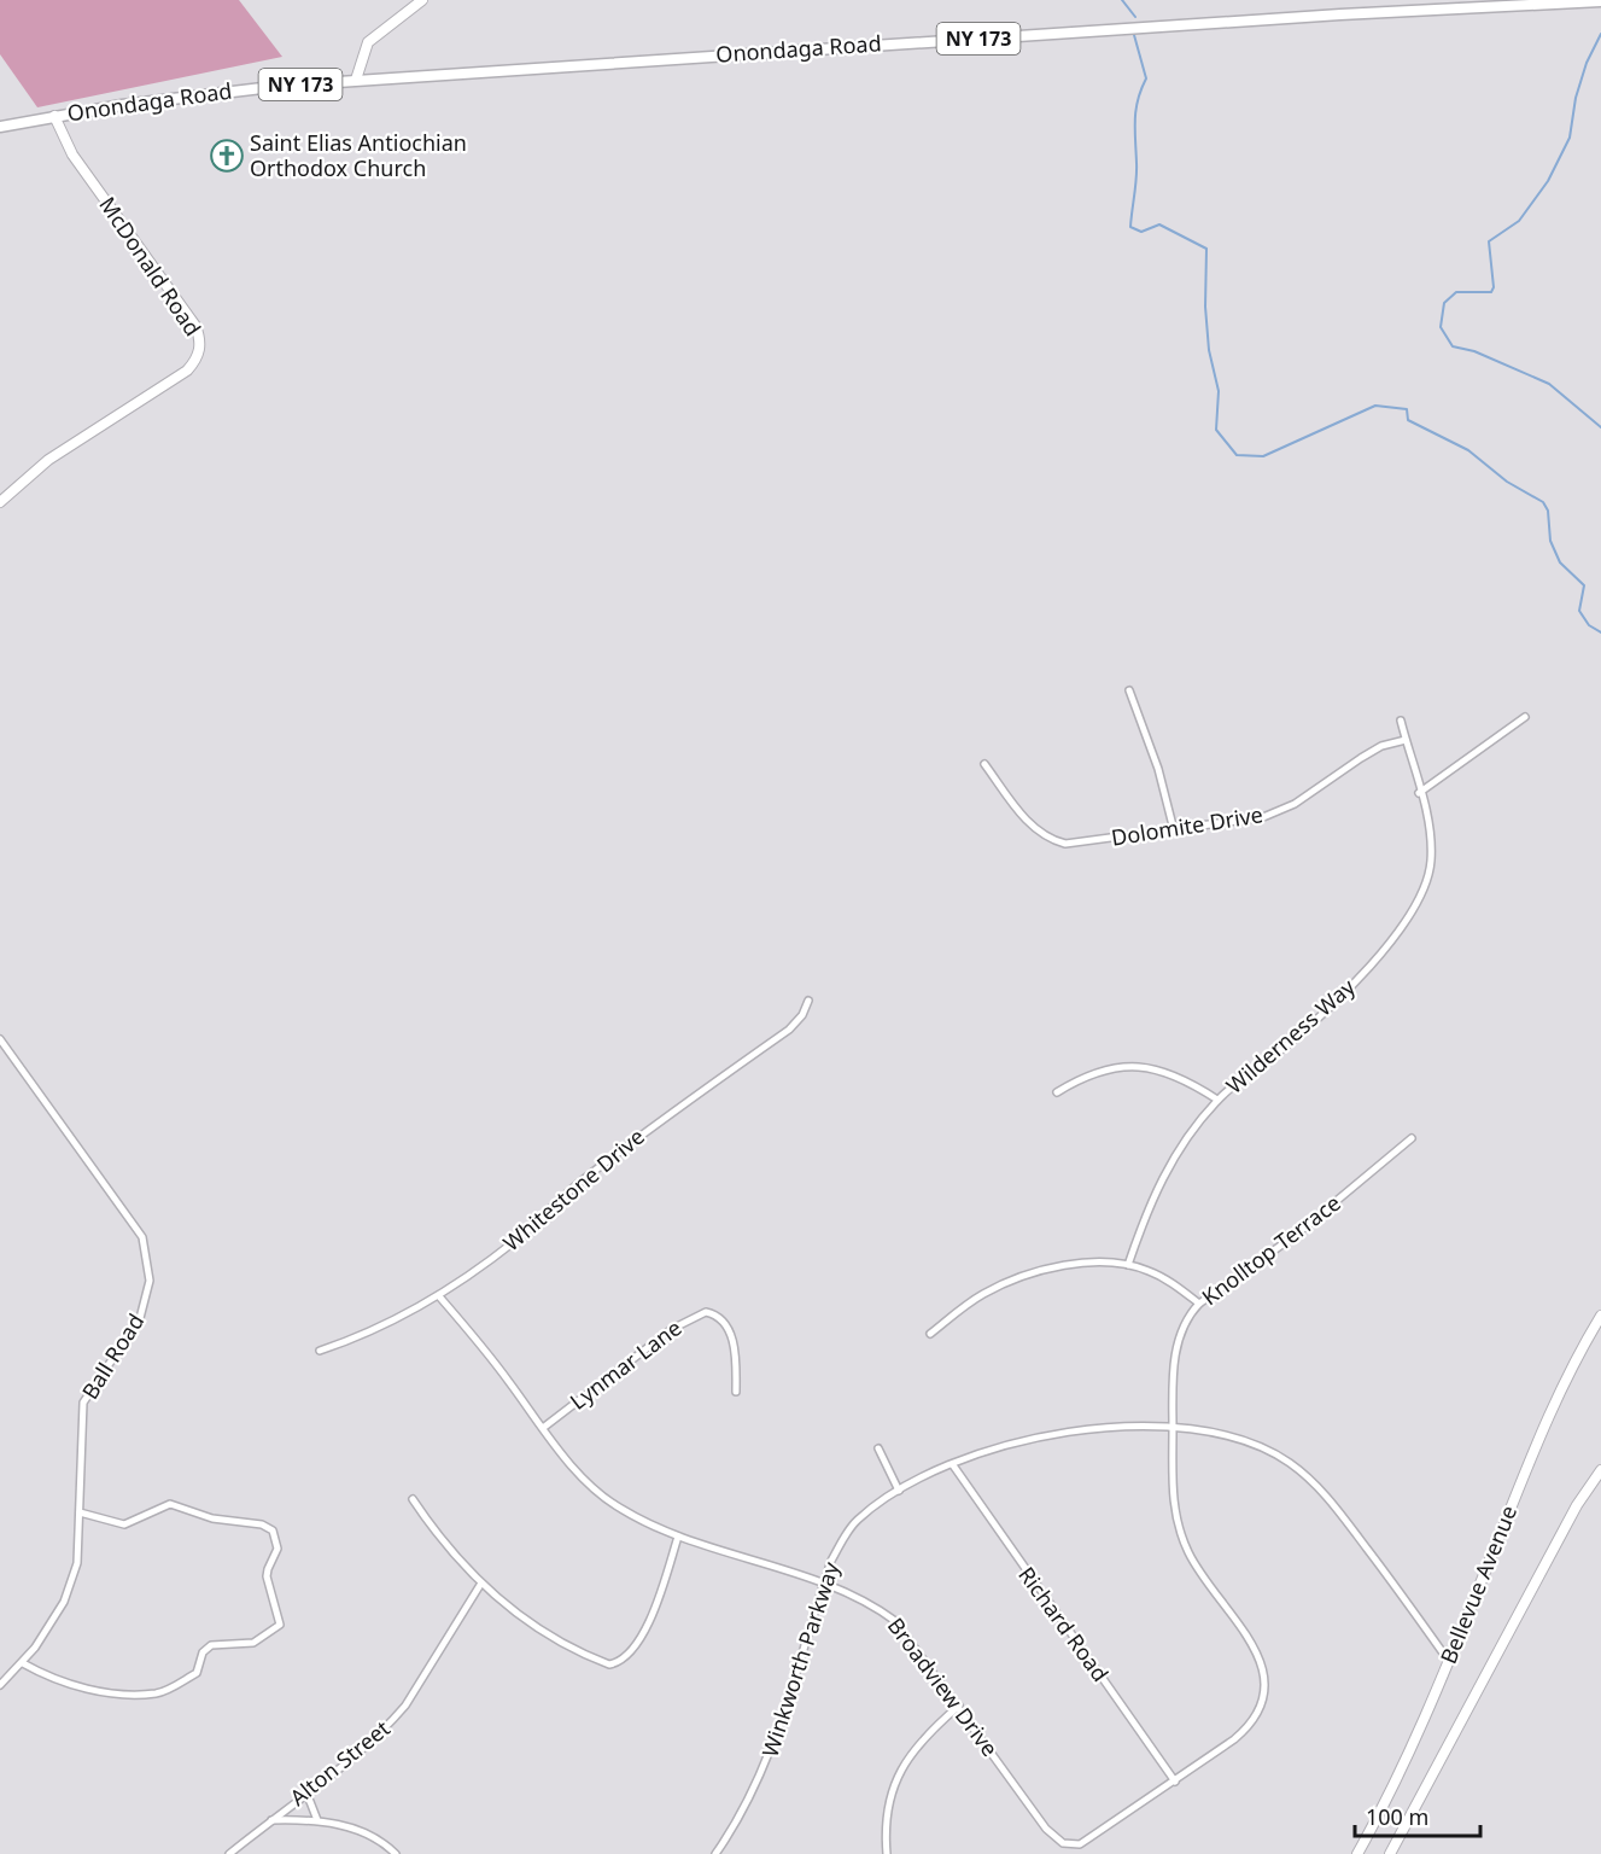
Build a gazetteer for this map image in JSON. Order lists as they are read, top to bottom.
{
  "streets": {
    "main road": ["NY 173", "Onondaga Road"],
    "street": [
      "McDonald Road",
      "Dolomite Drive",
      "Wilderness Way",
      "Whitestone Drive",
      "Knolltop Terrace",
      "Ball Road",
      "Lynmar Lane",
      "Bellevue Avenue",
      "Richard Road",
      "Winkworth Parkway",
      "Broadview Drive",
      "Alton Street"
    ]
  },
  "crossings": [
    ["Onondaga Road", "McDonald Road"],
    ["Dolomite Drive", "Wilderness Way"],
    ["Whitestone Drive", "Broadview Drive"],
    ["Knolltop Terrace", "Richard Road"],
    ["Knolltop Terrace", "Winkworth Parkway"],
    ["Knolltop Terrace", "Broadview Drive"],
    ["Lynmar Lane", "Broadview Drive"],
    ["Bellevue Avenue", "Winkworth Parkway"],
    ["Richard Road", "Winkworth Parkway"],
    ["Winkworth Parkway", "Broadview Drive"]
  ],
  "places": {
    "church": ["Saint Elias Antiochian Orthodox Church"]
  },
  "scale_bar": "100 m"
}
